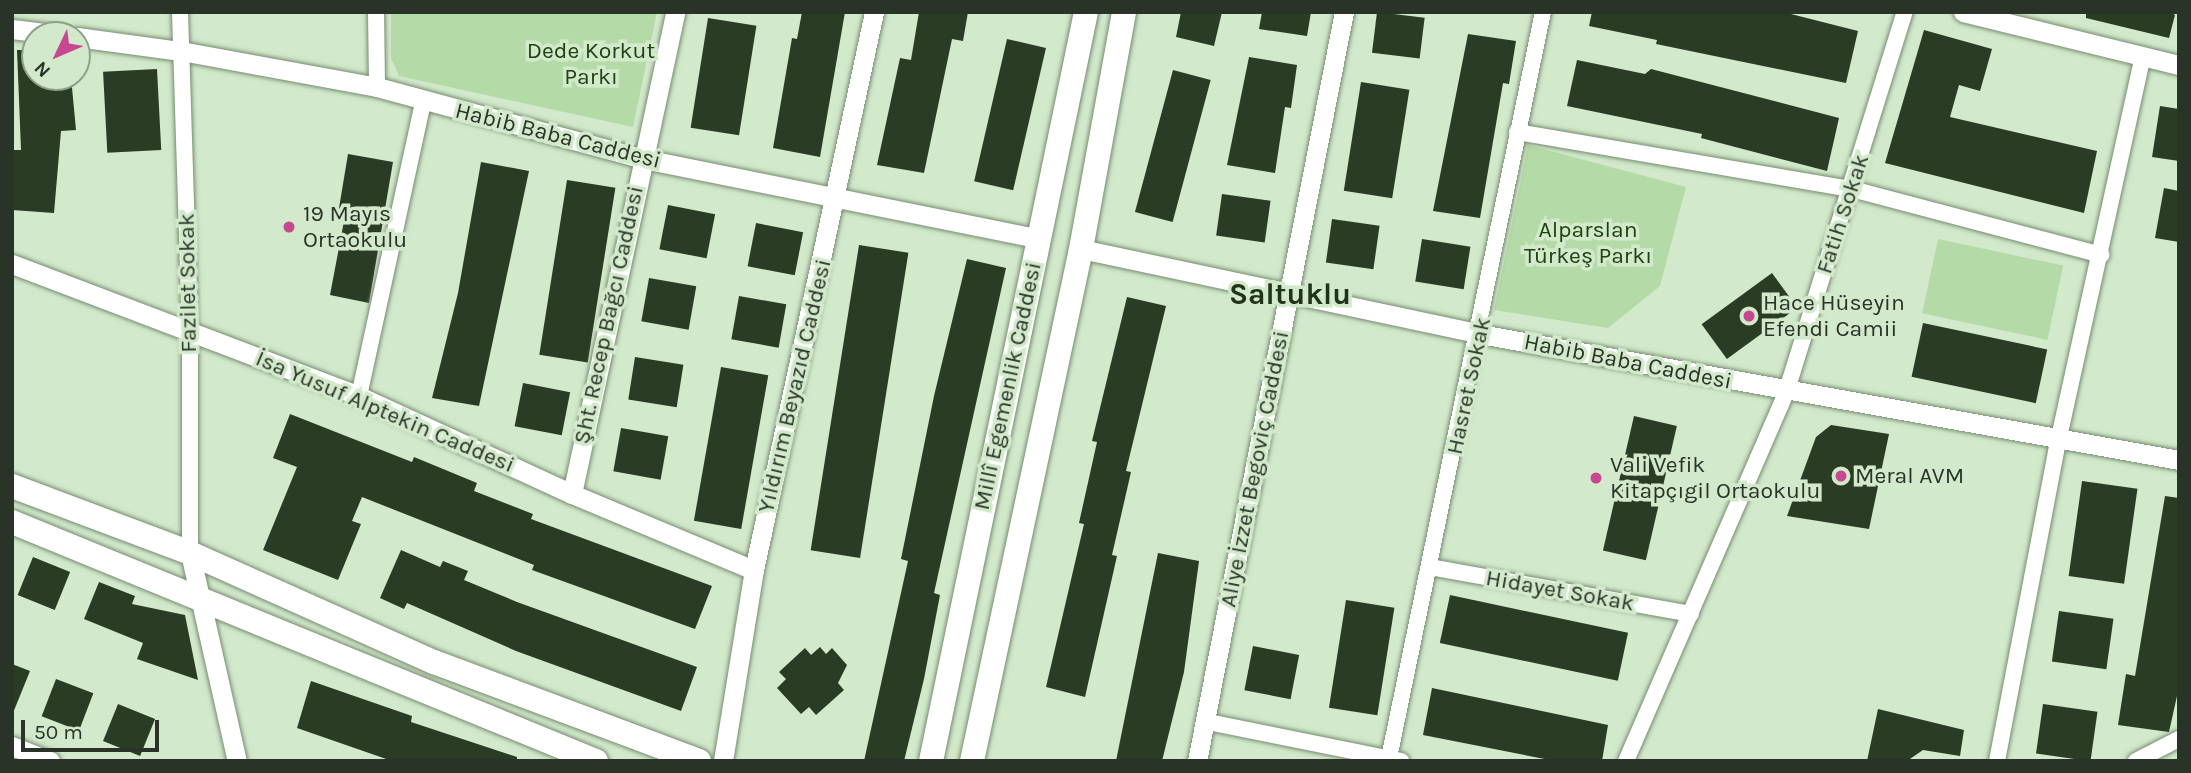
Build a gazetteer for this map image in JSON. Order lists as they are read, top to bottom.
{
  "streets": {
    "main road": ["Millî Egemenlik Caddesi"],
    "street": [
      "Habib Baba Caddesi",
      "Fatih Sokak",
      "Fazilet Sokak",
      "Şht. Recep Bağcı Caddesi",
      "Yıldırım Beyazıd Caddesi",
      "Hasret Sokak",
      "İsa Yusuf Alptekin Caddesi",
      "Aliye İzzet Begoviç Caddesi",
      "Hidayet Sokak"
    ]
  },
  "crossings": [
    ["Habib Baba Caddesi", "Fatih Sokak"],
    ["Habib Baba Caddesi", "Fazilet Sokak"],
    ["Habib Baba Caddesi", "Şht. Recep Bağcı Caddesi"],
    ["Habib Baba Caddesi", "Yıldırım Beyazıd Caddesi"],
    ["Habib Baba Caddesi", "Millî Egemenlik Caddesi"],
    ["Habib Baba Caddesi", "Hasret Sokak"],
    ["Habib Baba Caddesi", "Aliye İzzet Begoviç Caddesi"],
    ["Fatih Sokak", "Hidayet Sokak"],
    ["Fazilet Sokak", "İsa Yusuf Alptekin Caddesi"],
    ["Şht. Recep Bağcı Caddesi", "İsa Yusuf Alptekin Caddesi"],
    ["Yıldırım Beyazıd Caddesi", "İsa Yusuf Alptekin Caddesi"],
    ["Hasret Sokak", "Hidayet Sokak"]
  ],
  "districts": ["Saltuklu"],
  "parks": ["Dede Korkut Parkı", "Alparslan Türkeş Parkı"],
  "places": [
    "19 Mayıs Ortaokulu",
    "Hace Hüseyin Efendi Camii",
    "Meral AVM",
    "Vali Vefik Kitapçıgil Ortaokulu"
  ],
  "scale_bar": "50 m",
  "north": "bottom left"
}
